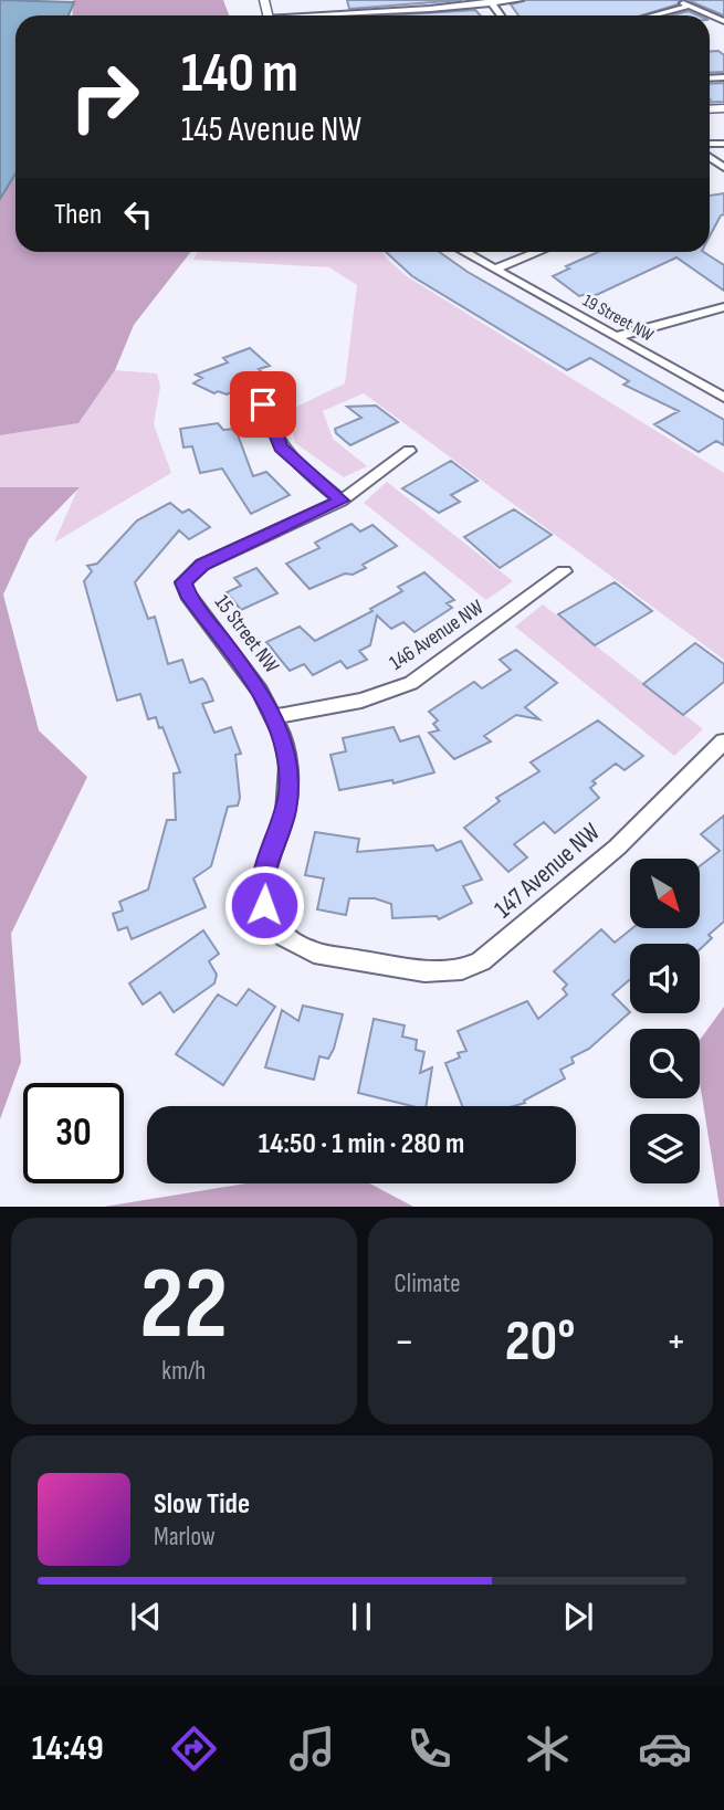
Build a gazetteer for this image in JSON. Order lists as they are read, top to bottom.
{
  "streets": {
    "street": [
      "19 Street NW",
      "15 Street NW",
      "146 Avenue NW",
      "147 Avenue NW"
    ]
  },
  "crossings": [
    ["15 Street NW", "146 Avenue NW"],
    ["15 Street NW", "147 Avenue NW"]
  ],
  "north": "bottom right",
  "page": {
    "turn": ["140 m", "145 Avenue NW"],
    "then": "Then",
    "limit": "30",
    "trip": "14:50 · 1 min · 280 m",
    "tile": [
      ["22", "km/h"],
      "Climate"
    ],
    "heat": ["−", "20°", "+"],
    "song": ["Slow Tide", "Marlow"],
    "tabs": "14:49"
  }
}
